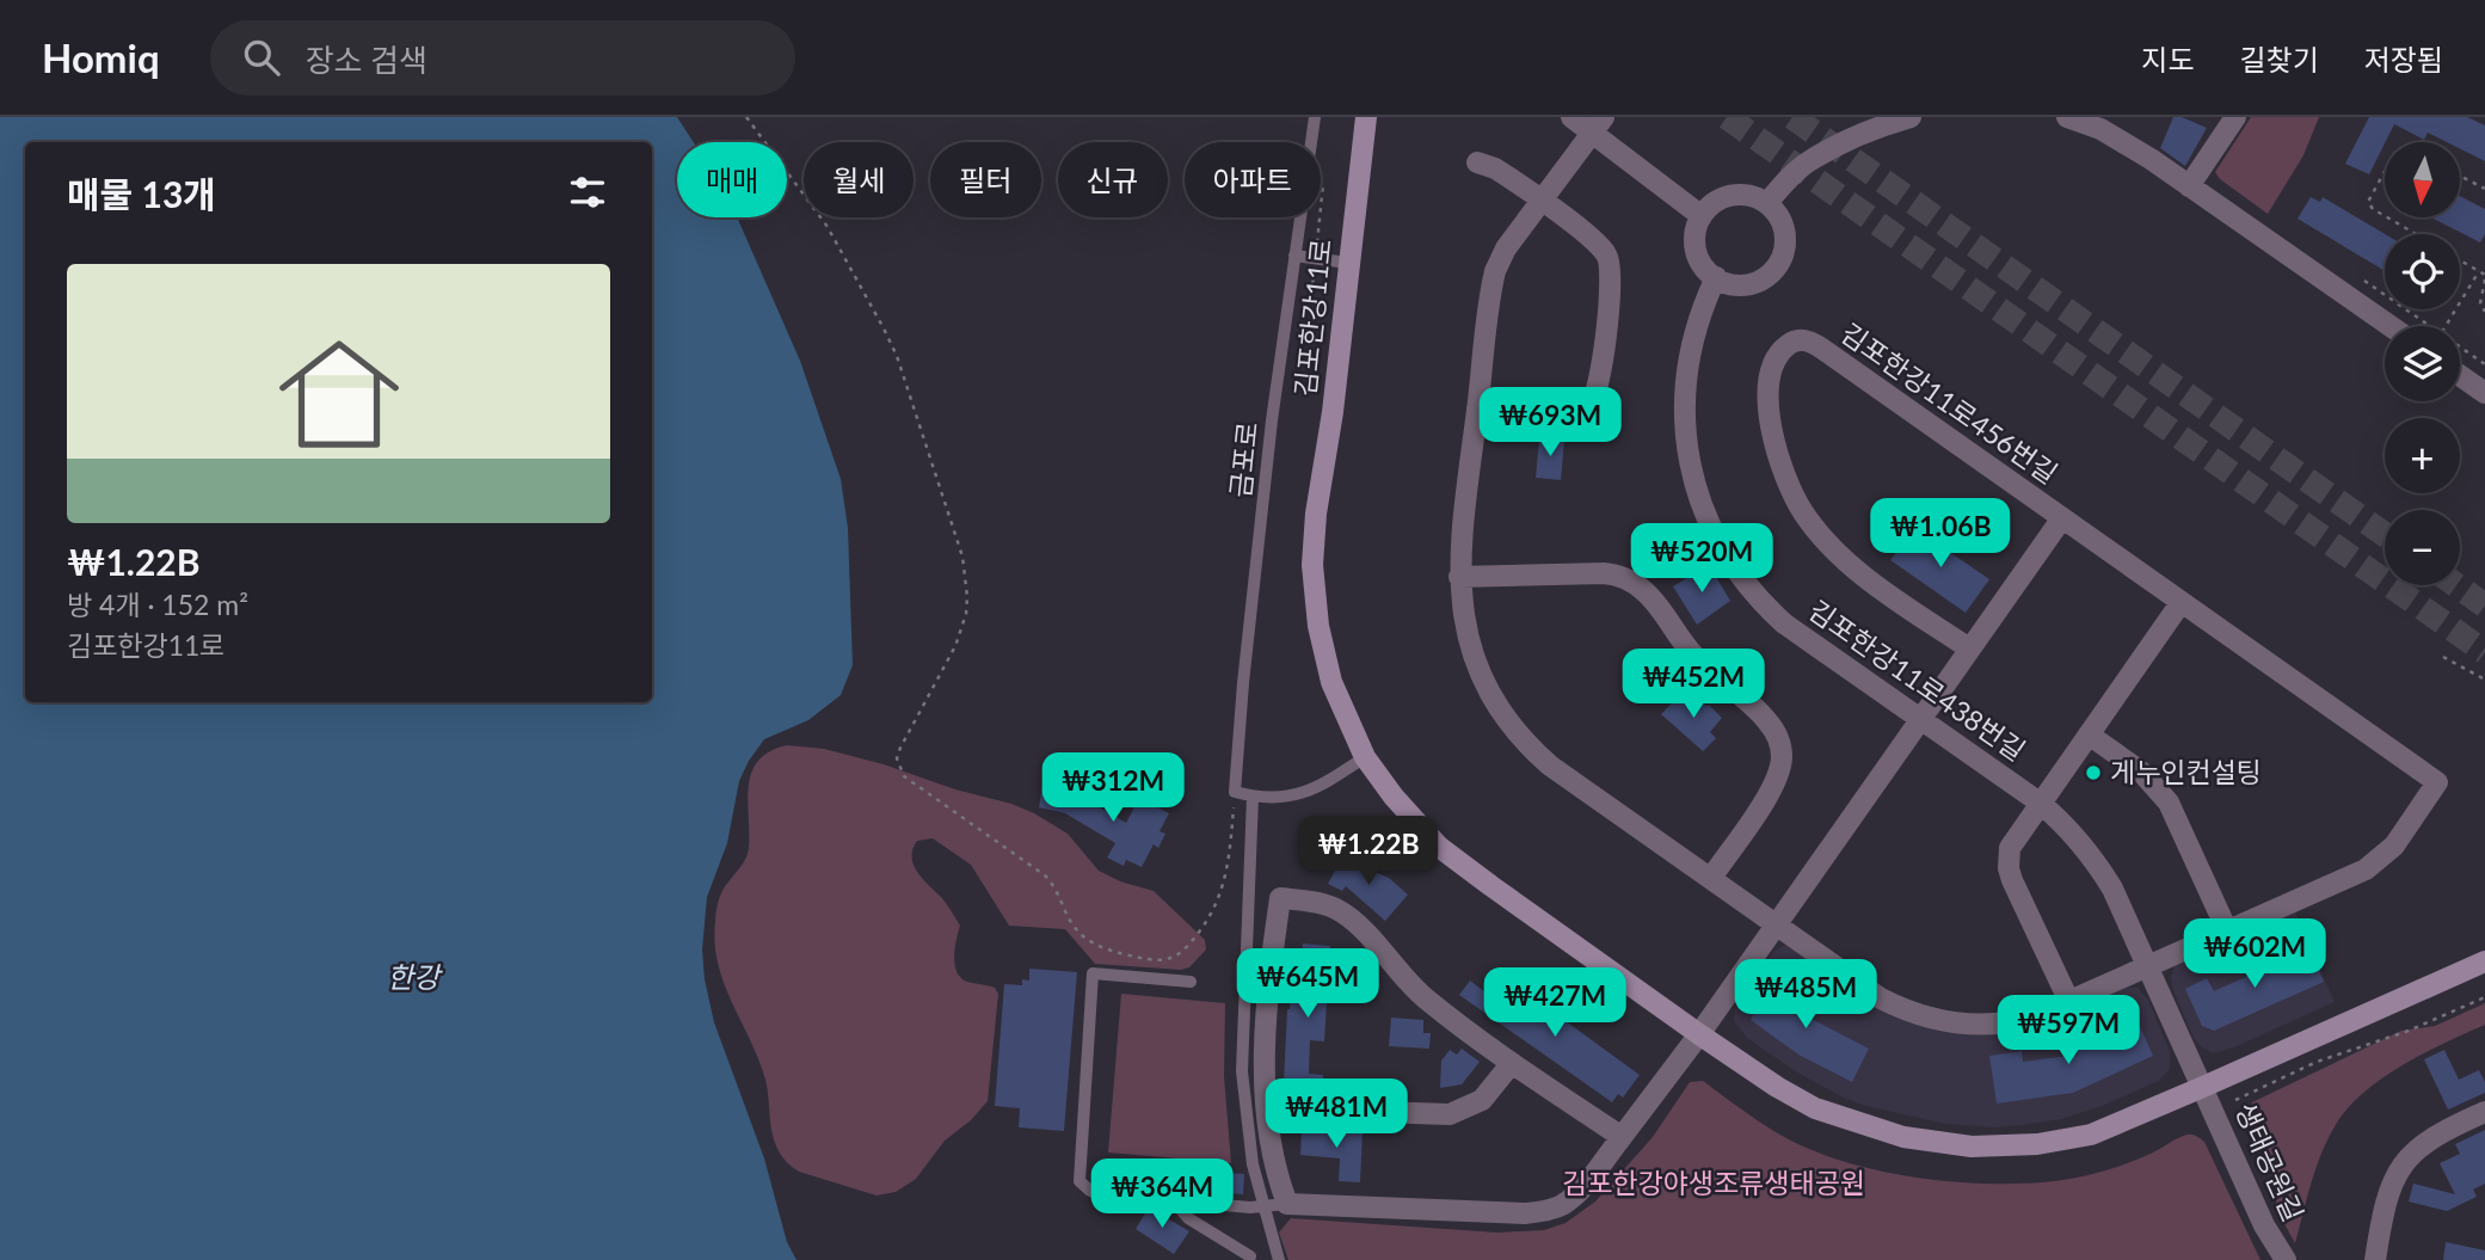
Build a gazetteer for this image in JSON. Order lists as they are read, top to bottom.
{
  "streets": {
    "main road": ["김포한강11로"],
    "street": ["김포한강11로456번길", "김포한강11로438번길", "생태공원길"],
    "lane": ["금포로"]
  },
  "crossings": [
    ["김포한강11로", "김포한강11로456번길"],
    ["김포한강11로", "김포한강11로438번길"],
    ["김포한강11로", "생태공원길"],
    ["김포한강11로456번길", "김포한강11로438번길"],
    ["김포한강11로438번길", "생태공원길"]
  ],
  "water": ["한강"],
  "parks": ["김포한강야생조류생태공원"],
  "places": ["게누인컨설팅"],
  "north": "bottom",
  "page": {
    "header": "Homiq",
    "search": "장소 검색",
    "nav": ["지도", "길찾기", "저장됨"],
    "map_buttons": ["+", "−"],
    "chip": [
      "매매",
      "월세",
      "필터",
      "신규",
      "아파트"
    ],
    "heading": "매물 13개",
    "list": [
      {
        "name": "₩1.22B",
        "note": "방 4개 · 152 m² · 김포한강11로"
      }
    ],
    "price": [
      "₩693M",
      "₩1.06B",
      "₩520M",
      "₩452M",
      "₩312M",
      "₩1.22B",
      "₩602M",
      "₩645M",
      "₩485M",
      "₩427M",
      "₩597M",
      "₩481M",
      "₩364M"
    ]
  }
}
